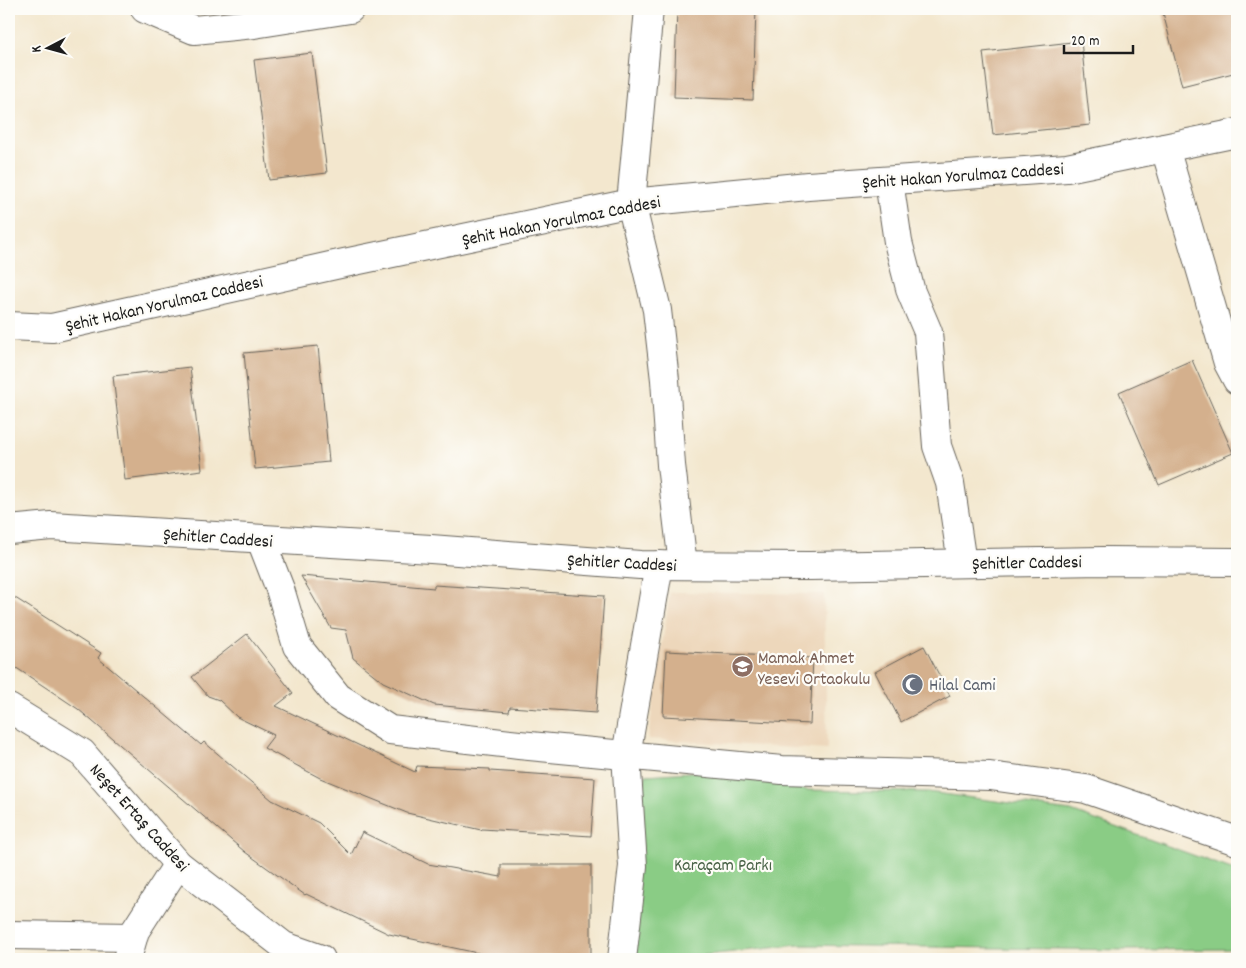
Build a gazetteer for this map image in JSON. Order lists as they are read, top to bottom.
{
  "streets": {
    "street": ["Şehit Hakan Yorulmaz Caddesi", "Şehitler Caddesi", "Neşet Ertaş Caddesi"]
  },
  "parks": ["Karaçam Parkı"],
  "places": {
    "school or university": ["Mamak Ahmet Yesevi Ortaokulu"],
    "mosque": ["Hilal Cami"]
  },
  "scale_bar": "20 m",
  "north": "left"
}
